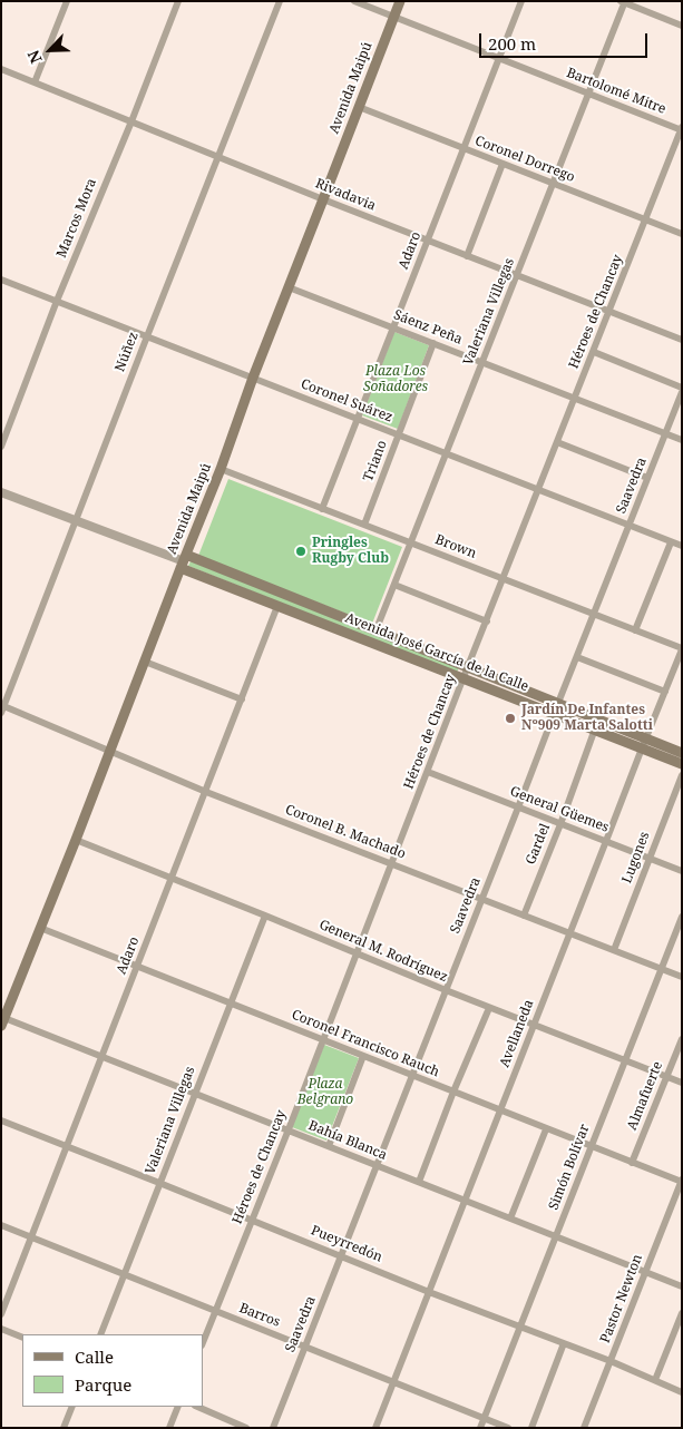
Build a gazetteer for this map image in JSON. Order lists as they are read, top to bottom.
{
  "streets": {
    "main road": ["Avenida Maipú", "Avenida José García de la Calle"],
    "street": [
      "Bartolomé Mitre",
      "Coronel Dorrego",
      "Rivadavia",
      "Marcos Mora",
      "Adaro",
      "Valeriana Villegas",
      "Héroes de Chancay",
      "Sáenz Peña",
      "Núñez",
      "Coronel Suárez",
      "Triano",
      "Saavedra",
      "Brown",
      "General Güemes",
      "Coronel B. Machado",
      "Gardel",
      "Lugones",
      "General M. Rodríguez",
      "Avellaneda",
      "Coronel Francisco Rauch",
      "Almafuerte",
      "Bahía Blanca",
      "Simón Bolívar",
      "Pueyrredón",
      "Pastor Newton",
      "Barros"
    ]
  },
  "crossings": [
    ["Avenida Maipú", "Bartolomé Mitre"],
    ["Avenida Maipú", "Coronel Dorrego"],
    ["Avenida Maipú", "Rivadavia"],
    ["Avenida Maipú", "Sáenz Peña"],
    ["Avenida Maipú", "Coronel Suárez"],
    ["Avenida Maipú", "Brown"],
    ["Avenida Maipú", "Avenida José García de la Calle"],
    ["Avenida Maipú", "Coronel B. Machado"],
    ["Avenida Maipú", "General M. Rodríguez"],
    ["Avenida Maipú", "Coronel Francisco Rauch"],
    ["Avenida Maipú", "Bahía Blanca"],
    ["Bartolomé Mitre", "Adaro"],
    ["Bartolomé Mitre", "Valeriana Villegas"],
    ["Bartolomé Mitre", "Héroes de Chancay"],
    ["Coronel Dorrego", "Adaro"],
    ["Coronel Dorrego", "Valeriana Villegas"],
    ["Coronel Dorrego", "Héroes de Chancay"],
    ["Rivadavia", "Marcos Mora"],
    ["Rivadavia", "Adaro"],
    ["Rivadavia", "Valeriana Villegas"],
    ["Rivadavia", "Héroes de Chancay"],
    ["Rivadavia", "Núñez"],
    ["Marcos Mora", "Coronel Suárez"],
    ["Adaro", "Sáenz Peña"],
    ["Adaro", "Coronel Suárez"],
    ["Adaro", "Brown"],
    ["Adaro", "Avenida José García de la Calle"],
    ["Adaro", "Coronel B. Machado"],
    ["Adaro", "General M. Rodríguez"],
    ["Adaro", "Coronel Francisco Rauch"],
    ["Adaro", "Bahía Blanca"],
    ["Adaro", "Pueyrredón"],
    ["Adaro", "Barros"],
    ["Valeriana Villegas", "Sáenz Peña"],
    ["Valeriana Villegas", "Coronel Suárez"],
    ["Valeriana Villegas", "Brown"],
    ["Valeriana Villegas", "Avenida José García de la Calle"],
    ["Valeriana Villegas", "General M. Rodríguez"],
    ["Valeriana Villegas", "Coronel Francisco Rauch"],
    ["Valeriana Villegas", "Bahía Blanca"],
    ["Valeriana Villegas", "Pueyrredón"],
    ["Valeriana Villegas", "Barros"],
    ["Héroes de Chancay", "Sáenz Peña"],
    ["Héroes de Chancay", "Coronel Suárez"],
    ["Héroes de Chancay", "Brown"],
    ["Héroes de Chancay", "Avenida José García de la Calle"],
    ["Héroes de Chancay", "General Güemes"],
    ["Héroes de Chancay", "Coronel B. Machado"],
    ["Héroes de Chancay", "General M. Rodríguez"],
    ["Héroes de Chancay", "Coronel Francisco Rauch"],
    ["Héroes de Chancay", "Bahía Blanca"],
    ["Héroes de Chancay", "Pueyrredón"],
    ["Héroes de Chancay", "Barros"],
    ["Sáenz Peña", "Triano"],
    ["Sáenz Peña", "Saavedra"],
    ["Núñez", "Coronel Suárez"],
    ["Núñez", "Avenida José García de la Calle"],
    ["Núñez", "Coronel B. Machado"],
    ["Coronel Suárez", "Triano"],
    ["Coronel Suárez", "Saavedra"],
    ["Triano", "Brown"],
    ["Saavedra", "Brown"],
    ["Saavedra", "Avenida José García de la Calle"],
    ["Saavedra", "General Güemes"],
    ["Saavedra", "Coronel B. Machado"],
    ["Saavedra", "General M. Rodríguez"],
    ["Saavedra", "Coronel Francisco Rauch"],
    ["Saavedra", "Bahía Blanca"],
    ["Saavedra", "Pueyrredón"],
    ["Saavedra", "Barros"],
    ["Brown", "Avellaneda"],
    ["Avenida José García de la Calle", "Gardel"],
    ["Avenida José García de la Calle", "Avellaneda"],
    ["General Güemes", "Gardel"],
    ["General Güemes", "Lugones"],
    ["General Güemes", "Avellaneda"],
    ["Coronel B. Machado", "Gardel"],
    ["Coronel B. Machado", "Lugones"],
    ["Coronel B. Machado", "Avellaneda"],
    ["Coronel B. Machado", "Simón Bolívar"],
    ["General M. Rodríguez", "Avellaneda"],
    ["General M. Rodríguez", "Almafuerte"],
    ["General M. Rodríguez", "Simón Bolívar"],
    ["Avellaneda", "Coronel Francisco Rauch"],
    ["Avellaneda", "Bahía Blanca"],
    ["Avellaneda", "Pueyrredón"],
    ["Avellaneda", "Barros"],
    ["Coronel Francisco Rauch", "Almafuerte"],
    ["Coronel Francisco Rauch", "Simón Bolívar"],
    ["Coronel Francisco Rauch", "Pastor Newton"],
    ["Bahía Blanca", "Simón Bolívar"],
    ["Bahía Blanca", "Pastor Newton"],
    ["Simón Bolívar", "Pueyrredón"],
    ["Simón Bolívar", "Barros"],
    ["Pueyrredón", "Pastor Newton"]
  ],
  "parks": ["Plaza Los Soñadores", "Plaza Belgrano"],
  "places": ["Pringles Rugby Club", "Jardín De Infantes Nº909 Marta Salotti"],
  "legend": ["Calle", "Parque"],
  "scale_bar": "200 m",
  "north": "bottom left"
}
